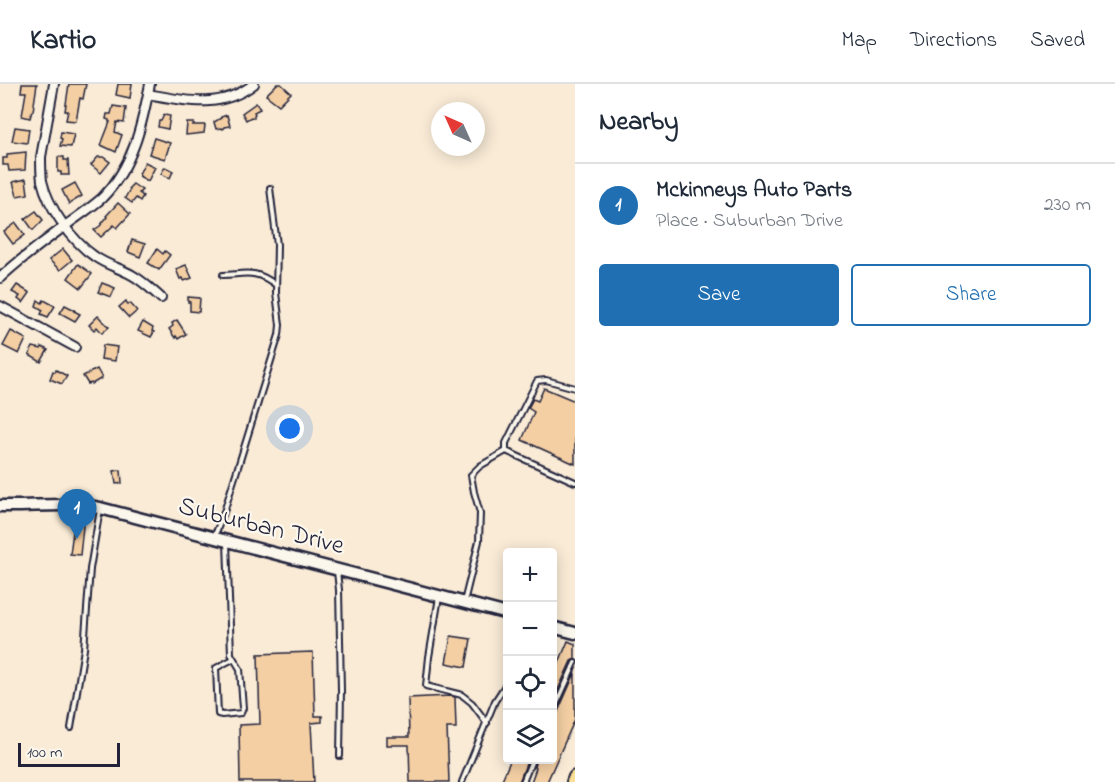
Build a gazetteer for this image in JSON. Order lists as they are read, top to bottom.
{
  "streets": {
    "main road": ["Suburban Drive"]
  },
  "scale_bar": "100 m",
  "north": "top left",
  "page": {
    "header": "Kartio",
    "nav": ["Map", "Directions", "Saved"],
    "heading": "Nearby",
    "list": [
      {
        "mark": "1",
        "name": "Mckinneys Auto Parts",
        "note": "Place · Suburban Drive",
        "value": "230 m"
      }
    ],
    "buttons": ["Save", "Share"],
    "pins": "1",
    "map_buttons": ["+", "−"],
    "scale": "100 m"
  }
}
